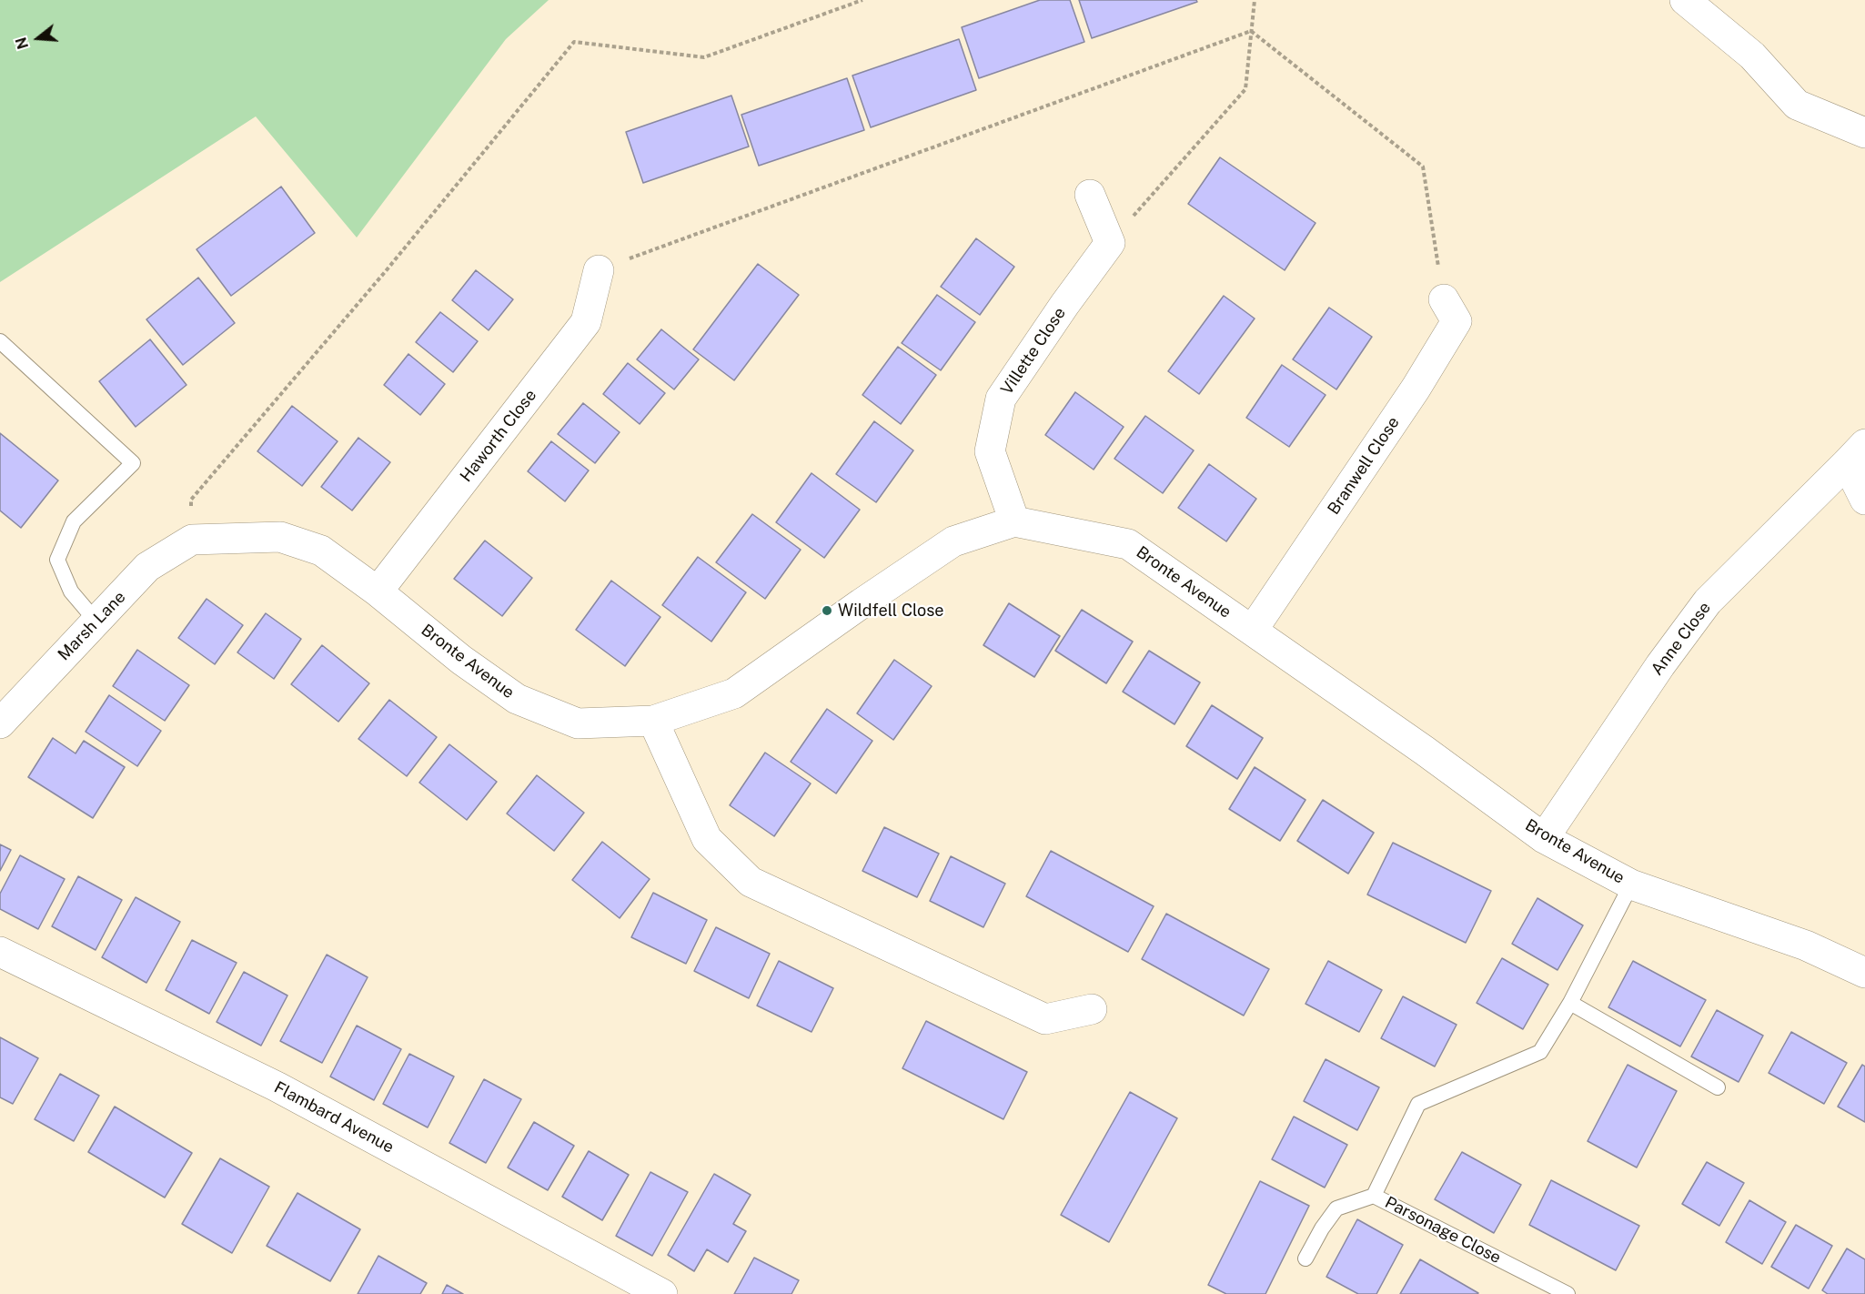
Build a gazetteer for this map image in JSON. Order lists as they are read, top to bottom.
{
  "streets": {
    "street": [
      "Villette Close",
      "Haworth Close",
      "Branwell Close",
      "Bronte Avenue",
      "Marsh Lane",
      "Anne Close",
      "Flambard Avenue"
    ],
    "lane": ["Parsonage Close"]
  },
  "crossings": [
    ["Villette Close", "Bronte Avenue"],
    ["Haworth Close", "Bronte Avenue"],
    ["Branwell Close", "Bronte Avenue"],
    ["Bronte Avenue", "Marsh Lane"],
    ["Bronte Avenue", "Anne Close"],
    ["Bronte Avenue", "Parsonage Close"]
  ],
  "places": ["Wildfell Close"],
  "north": "left"
}
